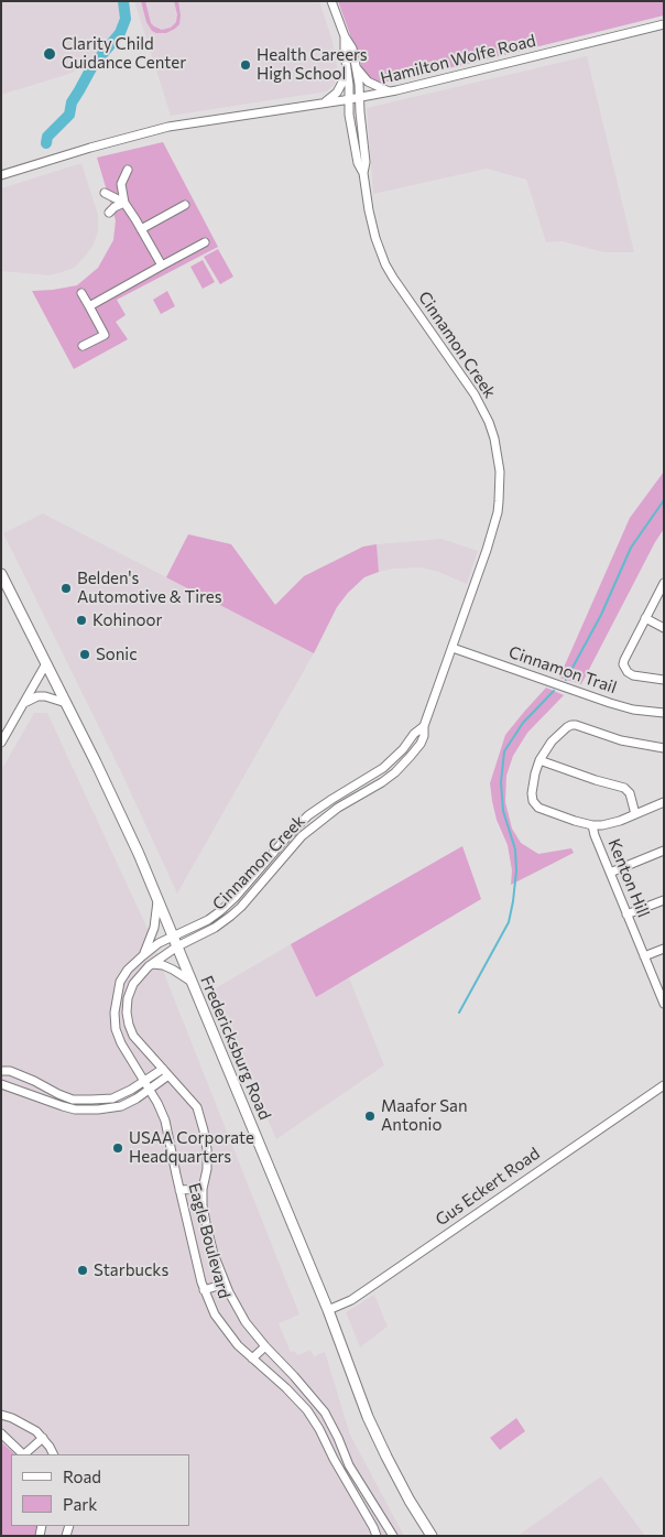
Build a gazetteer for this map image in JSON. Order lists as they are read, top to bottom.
{
  "streets": {
    "main road": ["Fredericksburg Road"],
    "street": [
      "Hamilton Wolfe Road",
      "Cinnamon Creek",
      "Cinnamon Trail",
      "Kenton Hill",
      "Gus Eckert Road",
      "Eagle Boulevard"
    ]
  },
  "crossings": [
    ["Hamilton Wolfe Road", "Cinnamon Creek"],
    ["Cinnamon Creek", "Cinnamon Trail"],
    ["Cinnamon Creek", "Fredericksburg Road"],
    ["Cinnamon Creek", "Eagle Boulevard"],
    ["Fredericksburg Road", "Gus Eckert Road"],
    ["Fredericksburg Road", "Eagle Boulevard"]
  ],
  "places": [
    "Clarity Child Guidance Center",
    "Health Careers High School",
    "Belden's Automotive & Tires",
    "Kohinoor",
    "Sonic",
    "Maafor San Antonio",
    "USAA Corporate Headquarters",
    "Starbucks"
  ],
  "legend": ["Road", "Park"]
}
